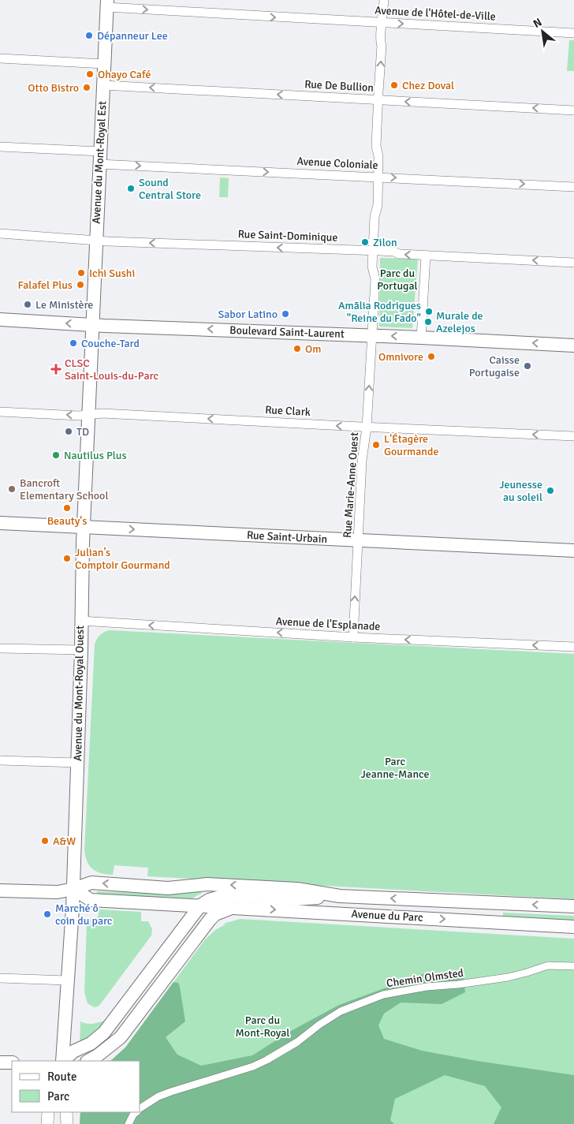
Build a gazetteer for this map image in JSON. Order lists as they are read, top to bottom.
{
  "streets": {
    "main road": [
      "Avenue du Mont-Royal Est",
      "Boulevard Saint-Laurent",
      "Rue Saint-Urbain",
      "Avenue du Mont-Royal Ouest",
      "Avenue du Parc"
    ],
    "street": [
      "Avenue de l'Hôtel-de-Ville",
      "Rue De Bullion",
      "Avenue Coloniale",
      "Rue Saint-Dominique",
      "Rue Clark",
      "Rue Marie-Anne Ouest",
      "Avenue de l'Esplanade",
      "Chemin Olmsted"
    ]
  },
  "crossings": [
    ["Avenue de l'Hôtel-de-Ville", "Avenue du Mont-Royal Est"],
    ["Avenue de l'Hôtel-de-Ville", "Rue Marie-Anne Ouest"],
    ["Rue De Bullion", "Avenue du Mont-Royal Est"],
    ["Rue De Bullion", "Rue Marie-Anne Ouest"],
    ["Avenue du Mont-Royal Est", "Avenue Coloniale"],
    ["Avenue du Mont-Royal Est", "Rue Saint-Dominique"],
    ["Avenue du Mont-Royal Est", "Boulevard Saint-Laurent"],
    ["Avenue du Mont-Royal Est", "Avenue du Mont-Royal Ouest"],
    ["Avenue Coloniale", "Rue Marie-Anne Ouest"],
    ["Rue Saint-Dominique", "Rue Marie-Anne Ouest"],
    ["Boulevard Saint-Laurent", "Rue Marie-Anne Ouest"],
    ["Boulevard Saint-Laurent", "Avenue du Mont-Royal Ouest"],
    ["Rue Clark", "Rue Marie-Anne Ouest"],
    ["Rue Clark", "Avenue du Mont-Royal Ouest"],
    ["Rue Marie-Anne Ouest", "Rue Saint-Urbain"],
    ["Rue Marie-Anne Ouest", "Avenue de l'Esplanade"],
    ["Rue Saint-Urbain", "Avenue du Mont-Royal Ouest"],
    ["Avenue de l'Esplanade", "Avenue du Mont-Royal Ouest"],
    ["Avenue du Mont-Royal Ouest", "Avenue du Parc"]
  ],
  "one_way": [
    "Avenue de l'Hôtel-de-Ville",
    "Rue De Bullion",
    "Avenue Coloniale",
    "Rue Saint-Dominique",
    "Boulevard Saint-Laurent",
    "Rue Clark",
    "Rue Marie-Anne Ouest",
    "Rue Saint-Urbain",
    "Avenue de l'Esplanade"
  ],
  "parks": ["Parc du Portugal", "Parc Jeanne-Mance", "Parc du Mont-Royal"],
  "places": {
    "other": [
      "Dépanneur Lee",
      "Ohayo Café",
      "Chez Doval",
      "Otto Bistro",
      "Sound Central Store",
      "Zilon",
      "Ichi Sushi",
      "Falafel Plus",
      "Le Ministère",
      "Amãlia Rodrigues \"Reine du Fado\"",
      "Sabor Latino",
      "Murale de Azelejos",
      "Couche-Tard",
      "Om",
      "Omnivore",
      "Caisse Portugaise",
      "TD",
      "L'Étagère Gourmande",
      "Nautilus Plus",
      "Bancroft Elementary School",
      "Jeunesse au soleil",
      "Beauty's",
      "Julian’s Comptoir Gourmand",
      "A&W",
      "Marché ô coin du parc"
    ],
    "health": ["CLSC Saint-Louis-du-Parc"]
  },
  "legend": ["Route", "Parc"],
  "north": "top left"
}
